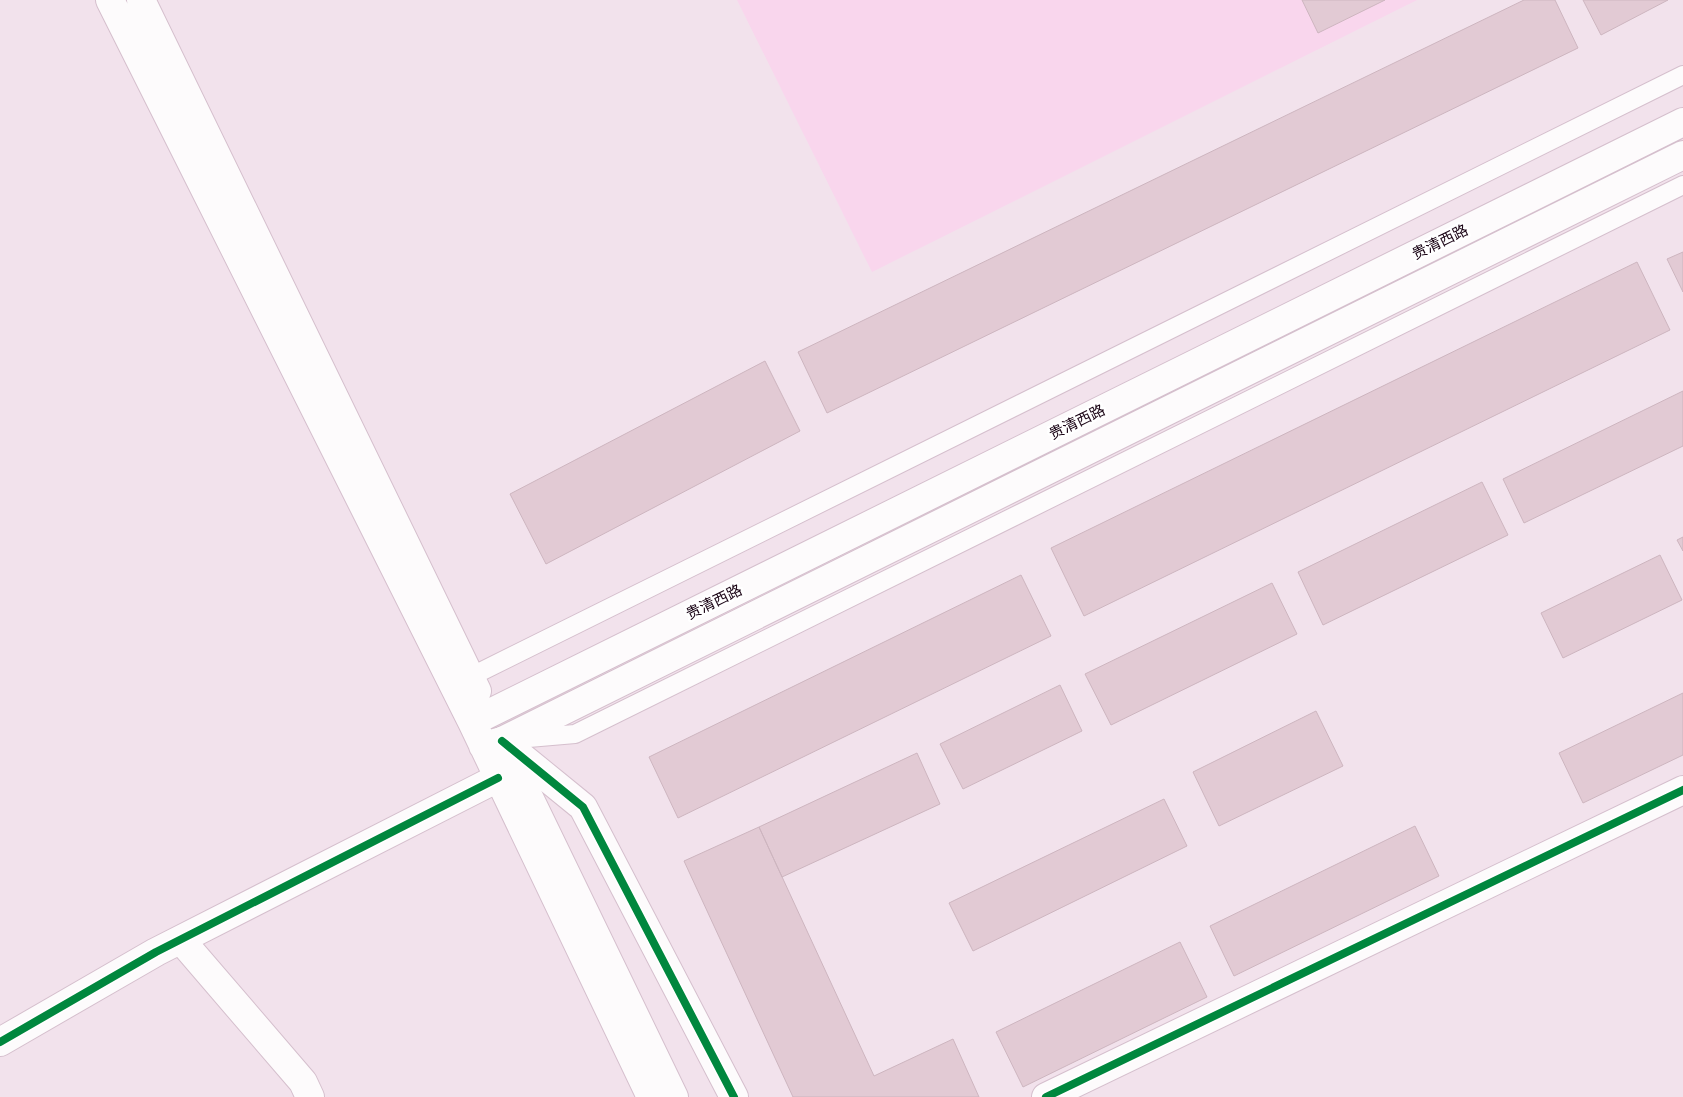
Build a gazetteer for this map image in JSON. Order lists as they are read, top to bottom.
{
  "streets": {
    "main road": ["贵清西路"]
  }
}
